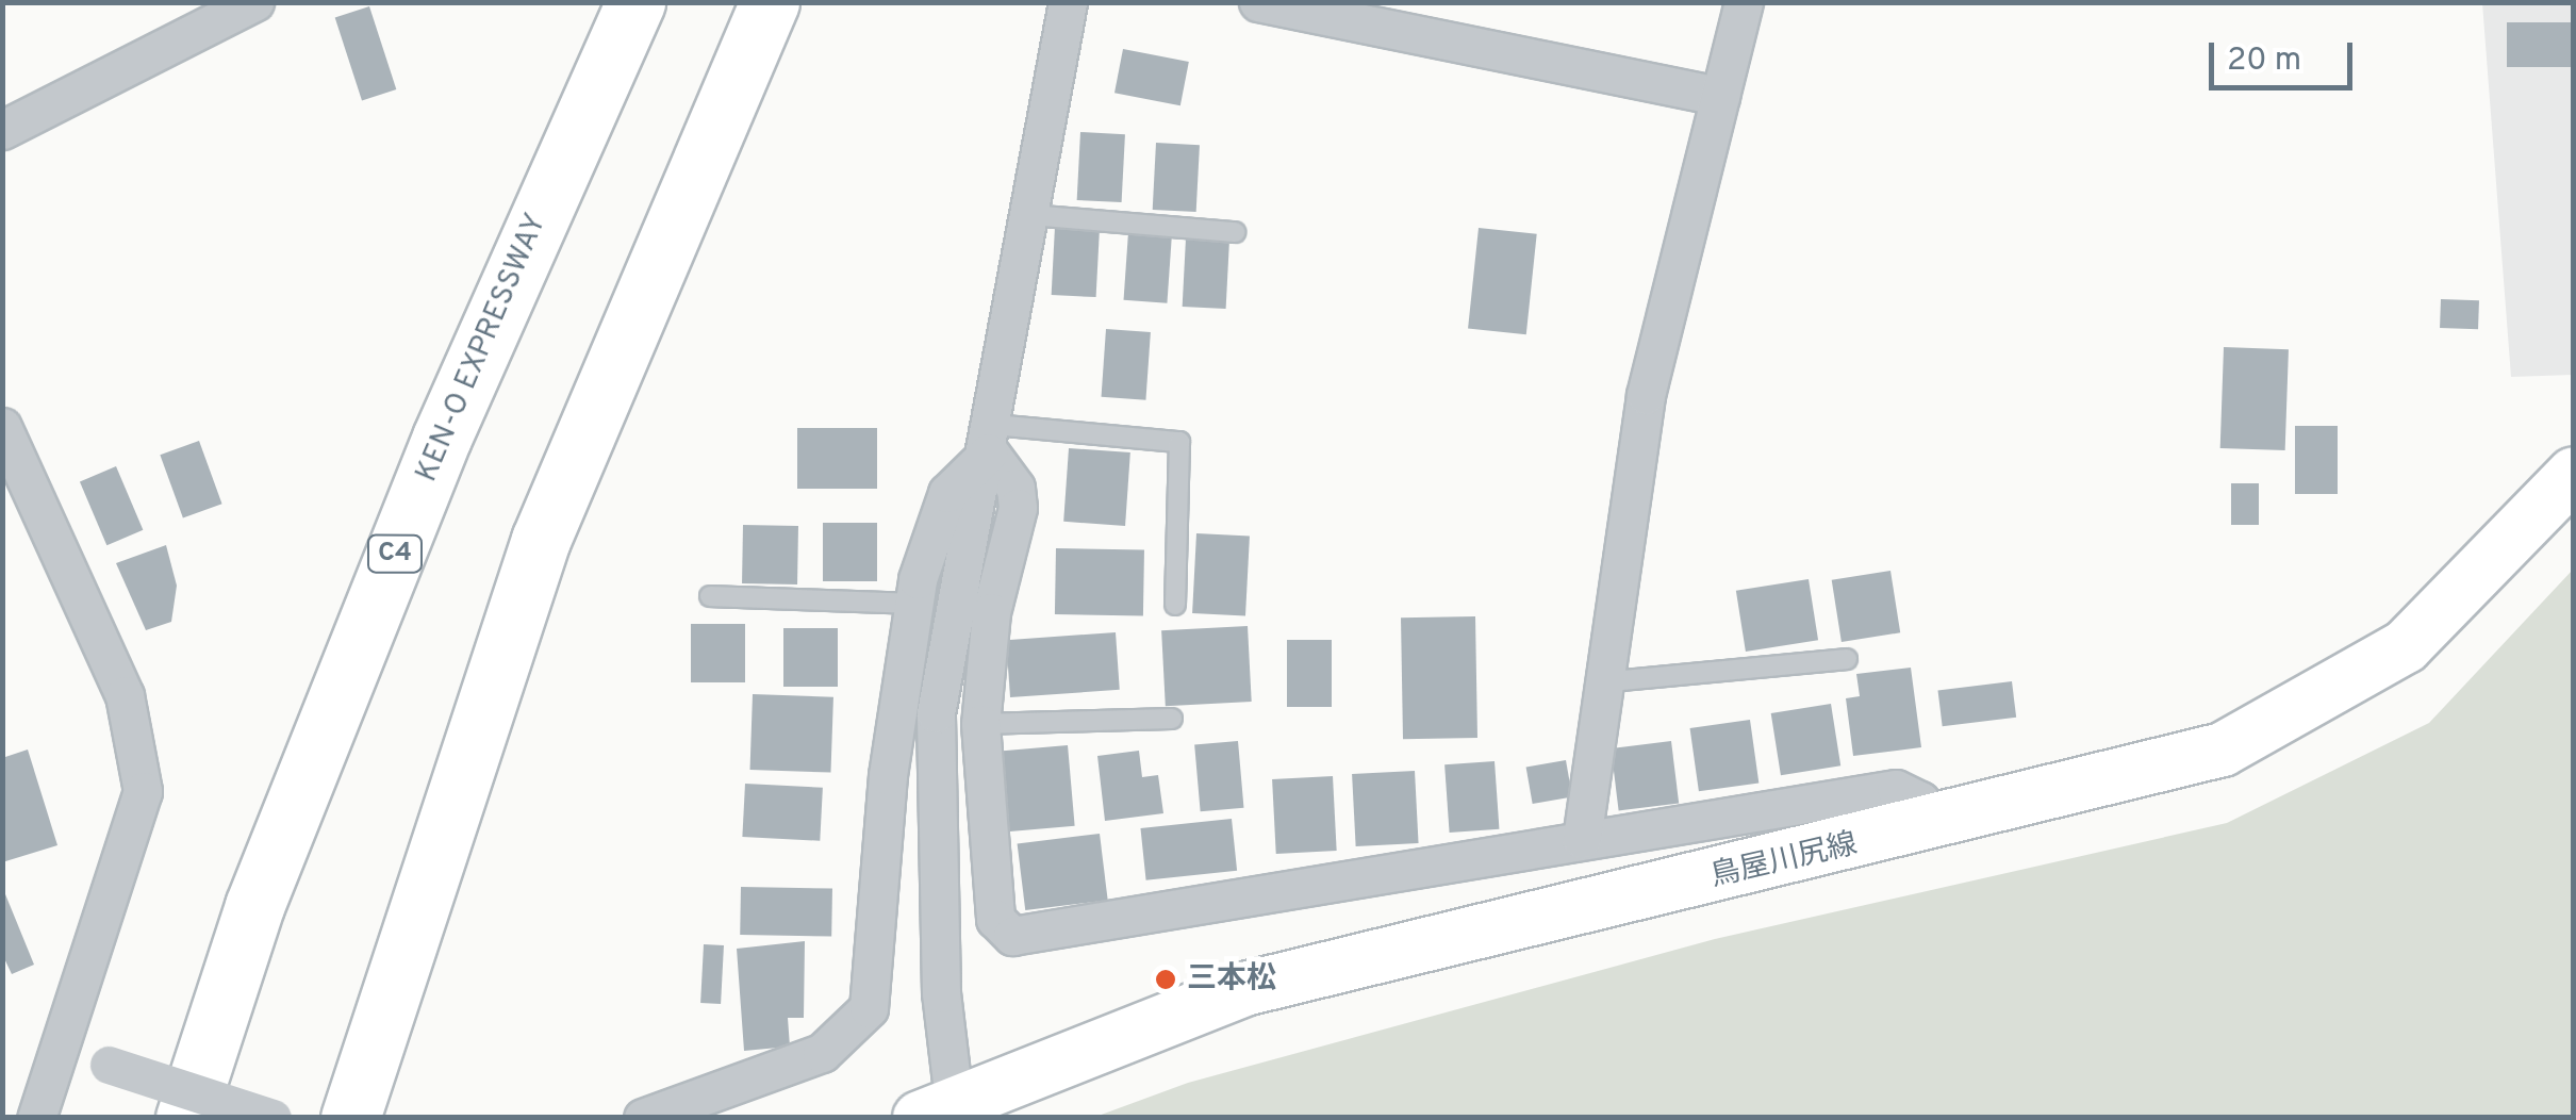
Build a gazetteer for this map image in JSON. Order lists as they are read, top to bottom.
{
  "streets": {
    "highway": ["KEN-O EXPRESSWAY", "C4"],
    "main road": ["鳥屋川尻線"]
  },
  "places": ["三本松"],
  "scale_bar": "20 m"
}
